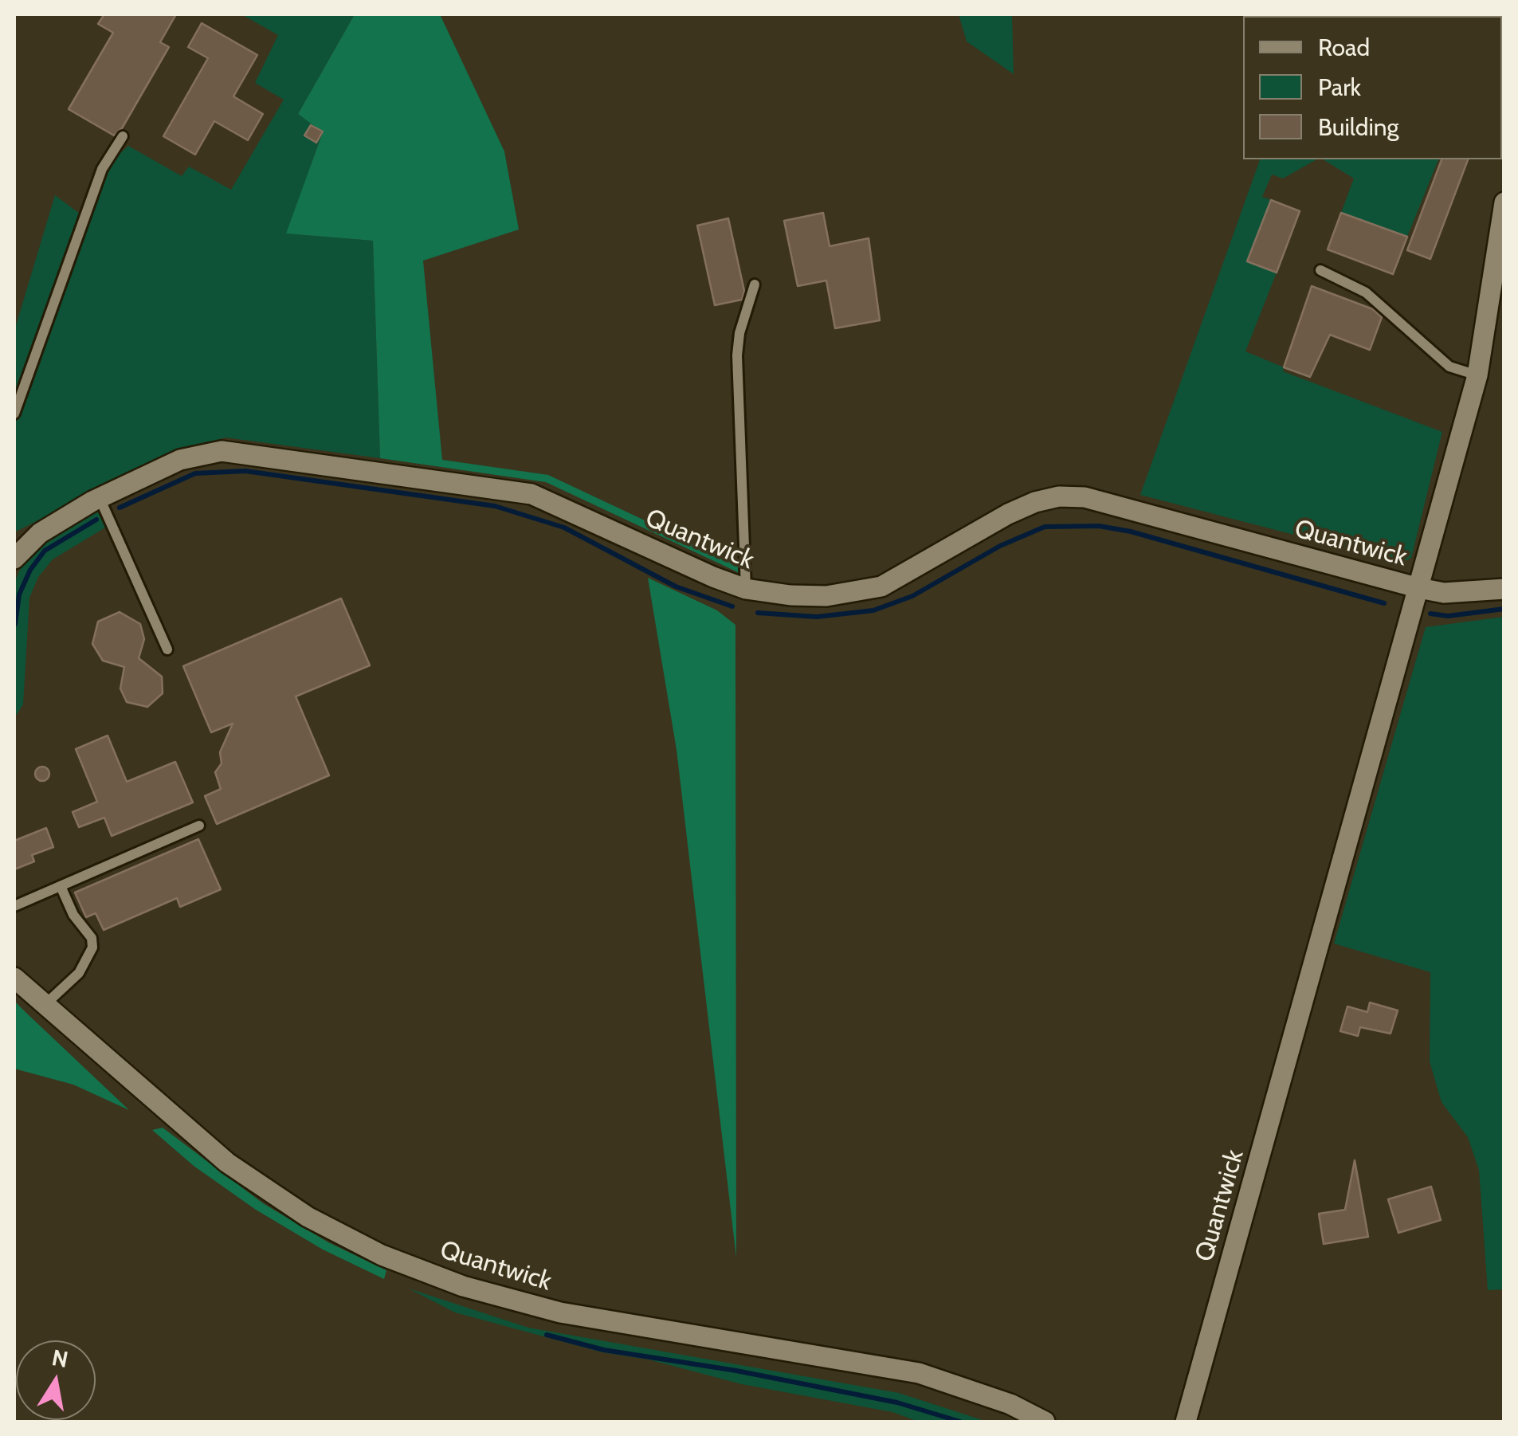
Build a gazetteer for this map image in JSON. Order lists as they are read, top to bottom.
{
  "streets": {
    "street": ["Quantwick"]
  },
  "legend": ["Road", "Park", "Building"],
  "north": "top"
}
